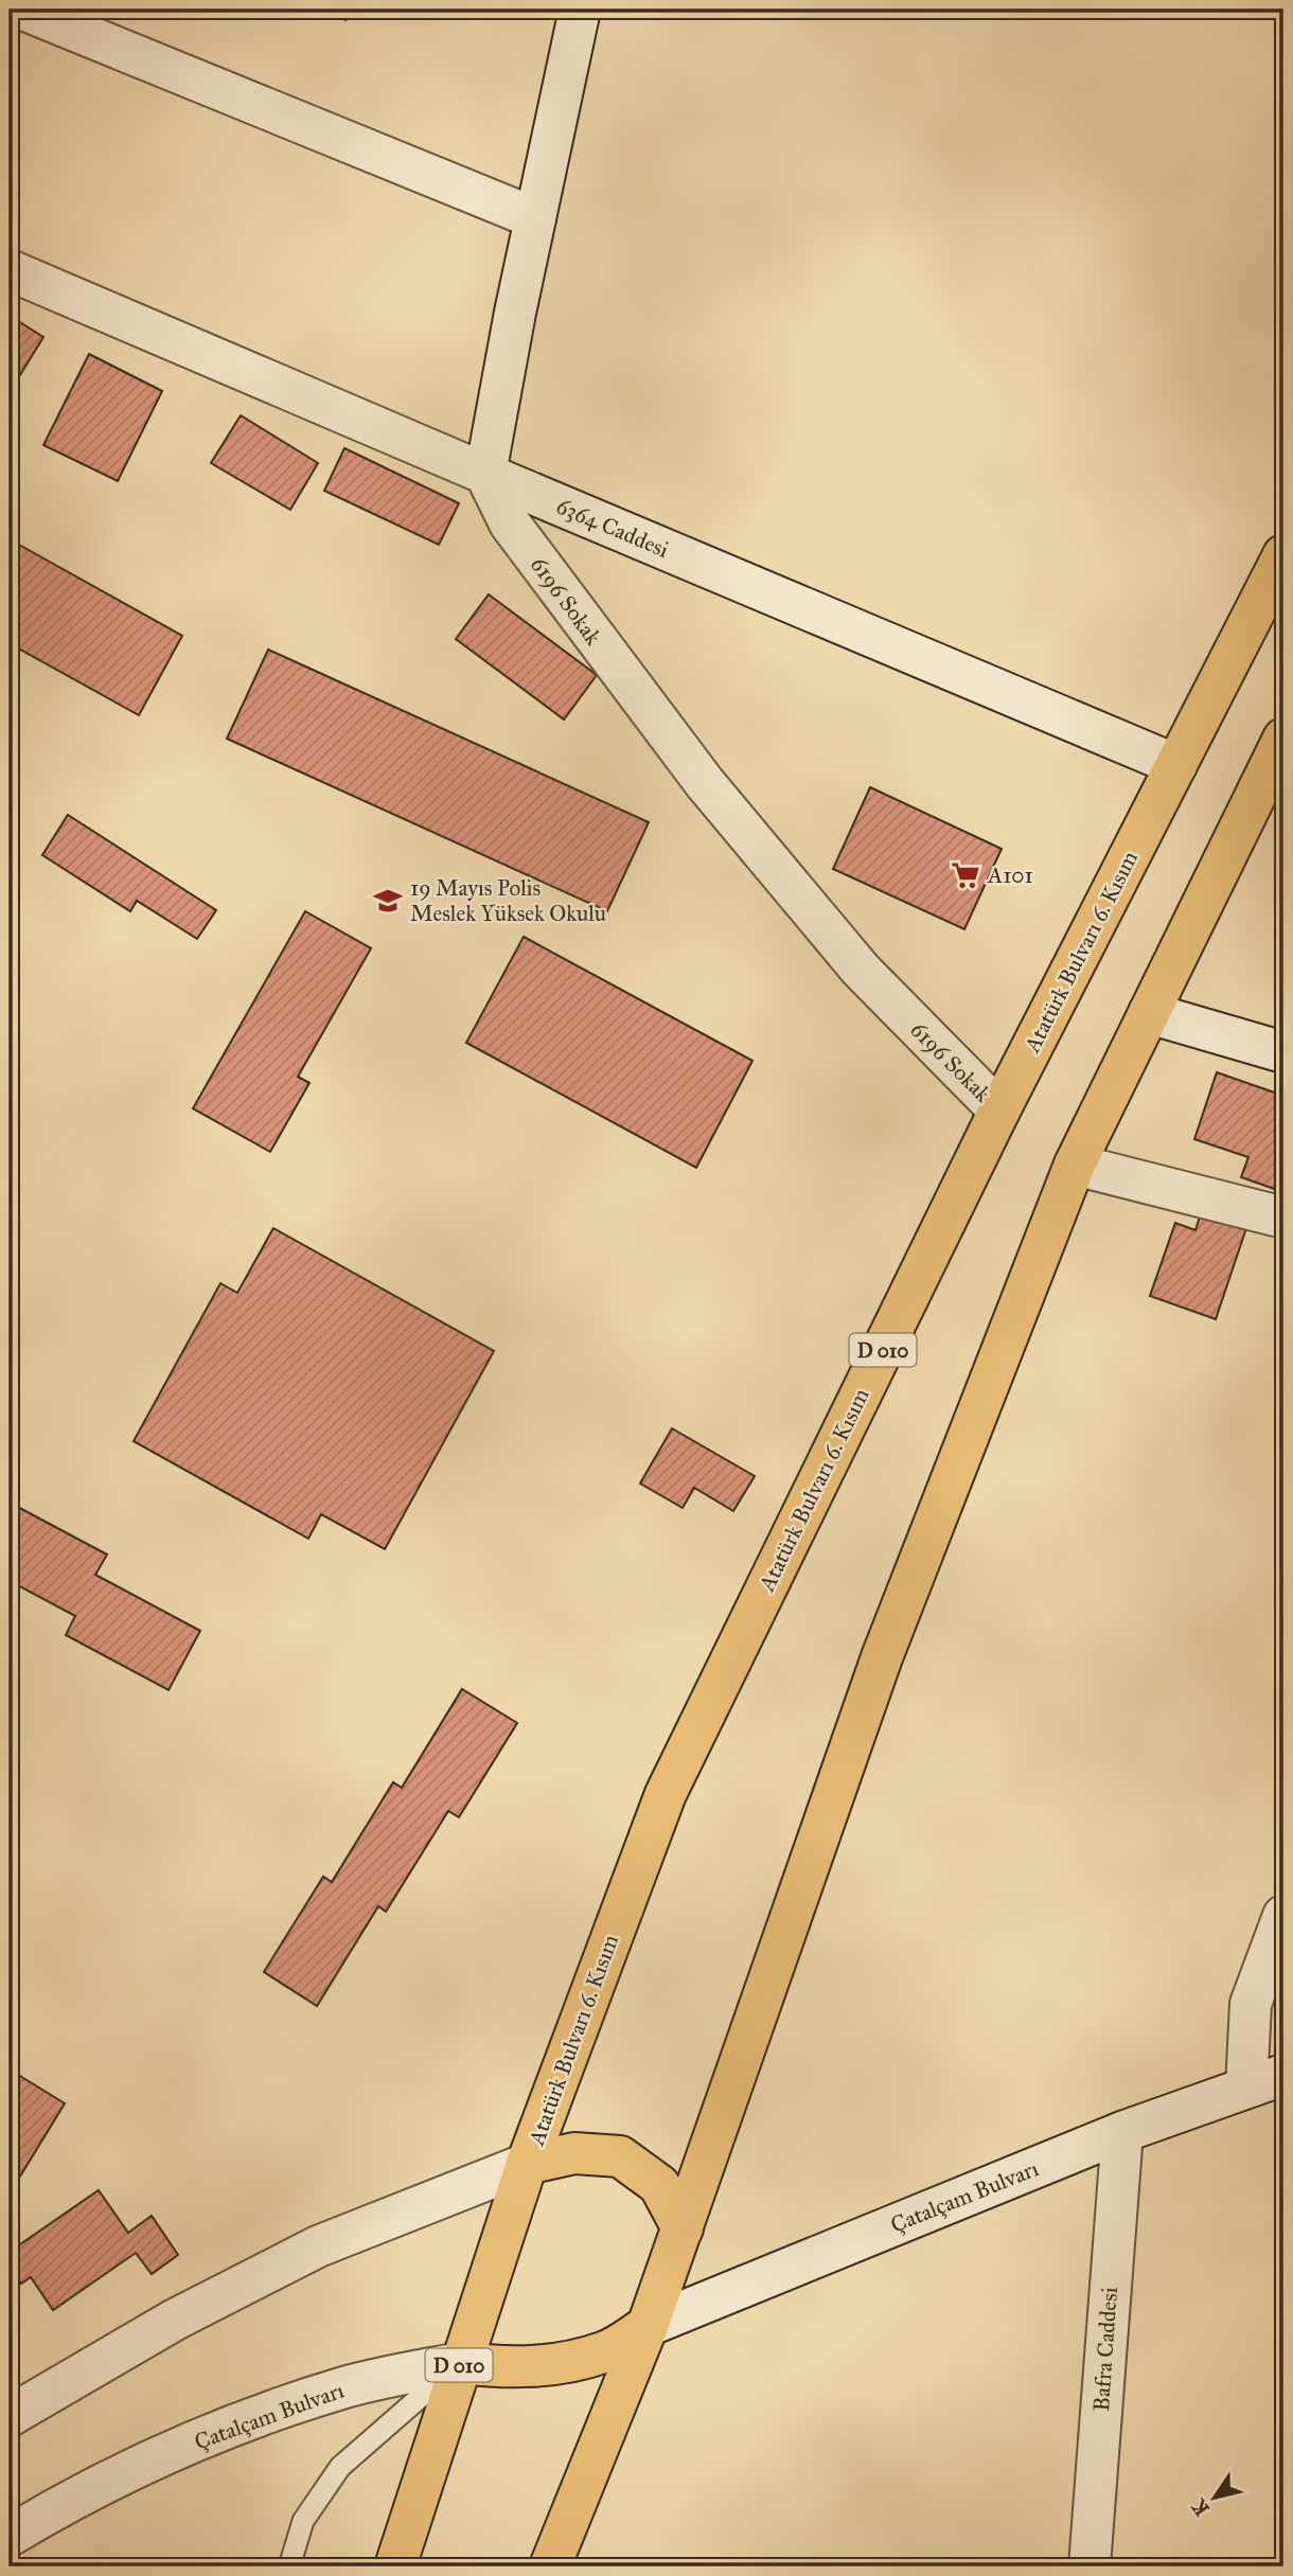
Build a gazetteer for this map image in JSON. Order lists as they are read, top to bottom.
{
  "streets": {
    "highway": ["Atatürk Bulvarı 6. Kısım", "D 010"],
    "street": [
      "6364 Caddesi",
      "6196 Sokak",
      "Çatalçam Bulvarı",
      "Bafra Caddesi"
    ]
  },
  "crossings": [
    ["6364 Caddesi", "6196 Sokak"],
    ["6364 Caddesi", "Atatürk Bulvarı 6. Kısım"],
    ["6196 Sokak", "Atatürk Bulvarı 6. Kısım"],
    ["Atatürk Bulvarı 6. Kısım", "D 010"],
    ["D 010", "Çatalçam Bulvarı"],
    ["Çatalçam Bulvarı", "Bafra Caddesi"]
  ],
  "places": {
    "supermarket": ["A101"],
    "school or university": ["19 Mayıs Polis Meslek Yüksek Okulu"]
  },
  "north": "bottom left"
}
